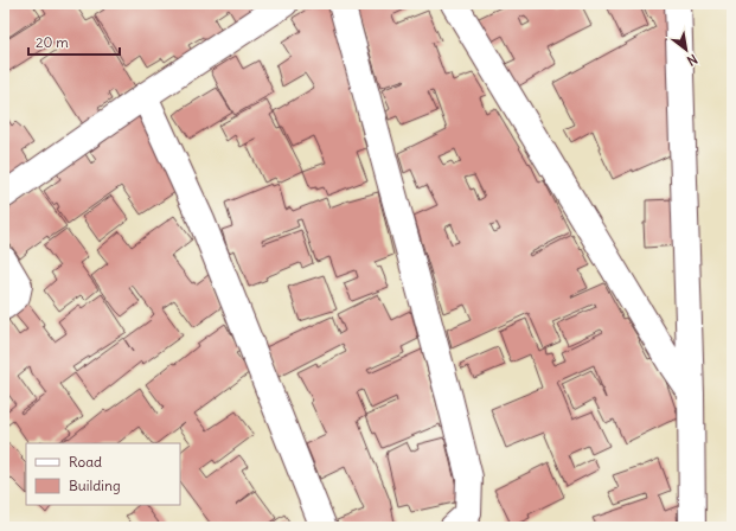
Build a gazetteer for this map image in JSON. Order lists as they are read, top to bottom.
{
  "legend": ["Road", "Building"],
  "scale_bar": "20 m",
  "north": "bottom right"
}
